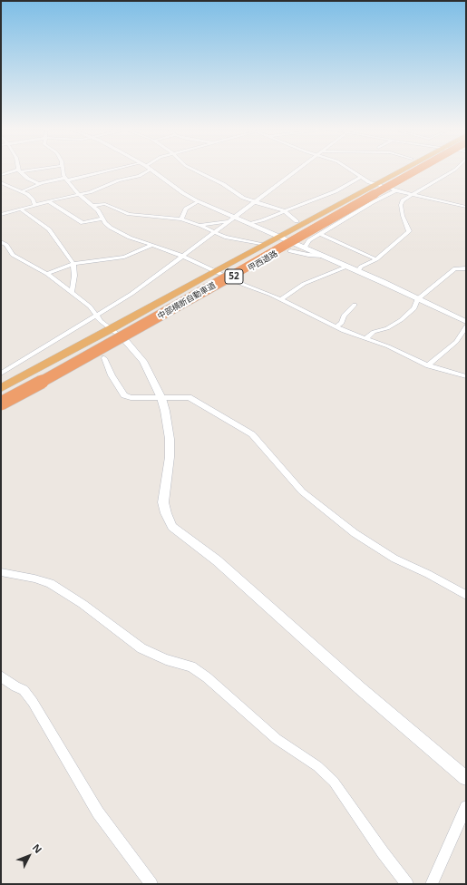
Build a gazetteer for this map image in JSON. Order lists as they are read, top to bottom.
{
  "streets": {
    "highway": ["甲西道路", "52", "中部横断自動車道"]
  },
  "north": "top right"
}
